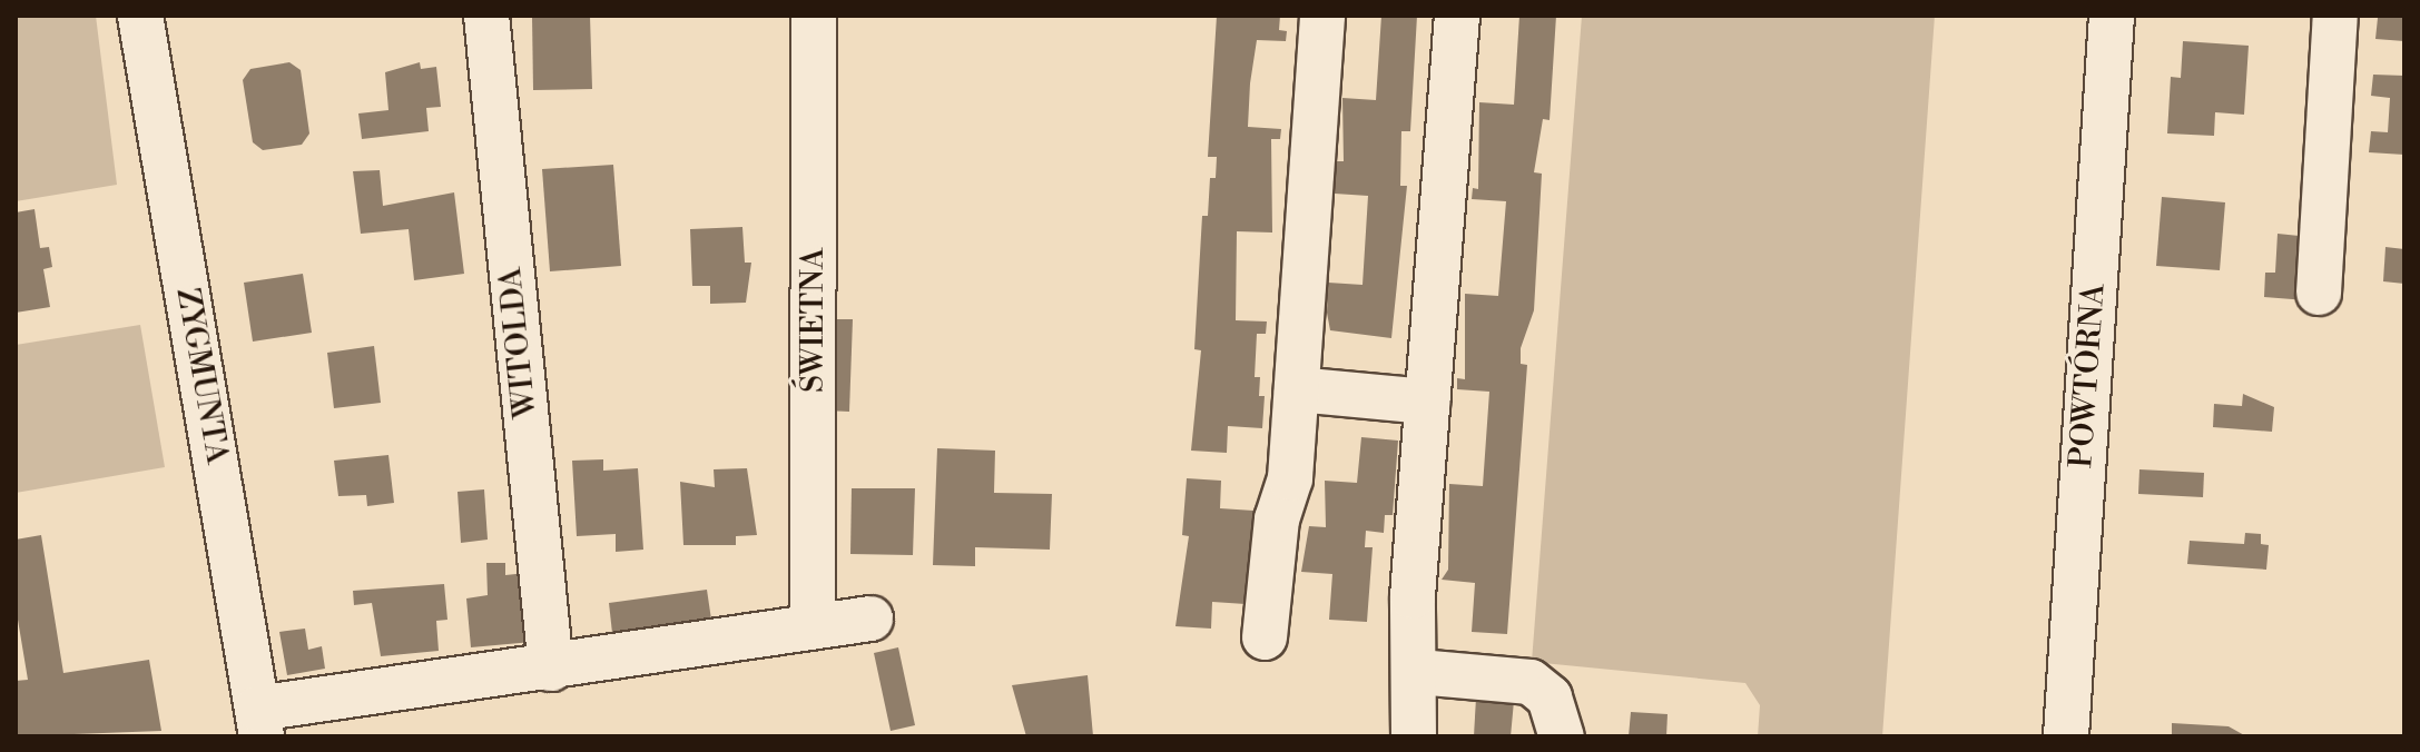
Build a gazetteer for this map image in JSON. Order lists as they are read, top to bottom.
{
  "streets": {
    "street": [
      "ŚWIETNA",
      "WITOLDA",
      "ZYGMUNTA",
      "POWTÓRNA"
    ]
  }
}
